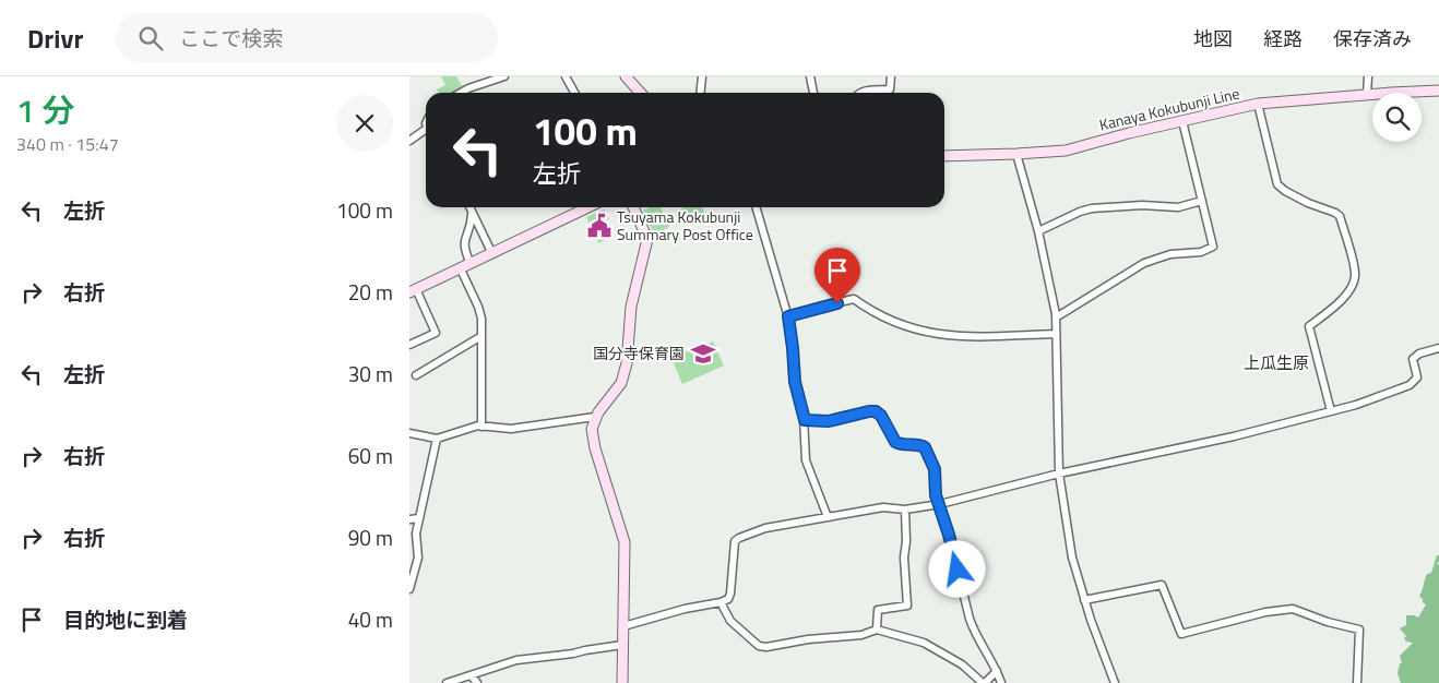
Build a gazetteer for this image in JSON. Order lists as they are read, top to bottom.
{
  "streets": {
    "main road": ["Kanaya Kokubunji Line"]
  },
  "districts": ["上瓜生原"],
  "places": {
    "public building": ["Tsuyama Kokubunji Summary Post Office"],
    "school or university": ["国分寺保育園"]
  },
  "page": {
    "header": "Drivr",
    "search": "ここで検索",
    "nav": ["地図", "経路", "保存済み"],
    "heading": ["1 分", "340 m · 15:47"],
    "turn": ["100 m", "左折"],
    "list": [
      {
        "name": "左折",
        "value": "100 m"
      },
      {
        "name": "右折",
        "value": "20 m"
      },
      {
        "name": "左折",
        "value": "30 m"
      },
      {
        "name": "右折",
        "value": "60 m"
      },
      {
        "name": "右折",
        "value": "90 m"
      },
      {
        "name": "目的地に到着",
        "value": "40 m"
      }
    ]
  }
}
